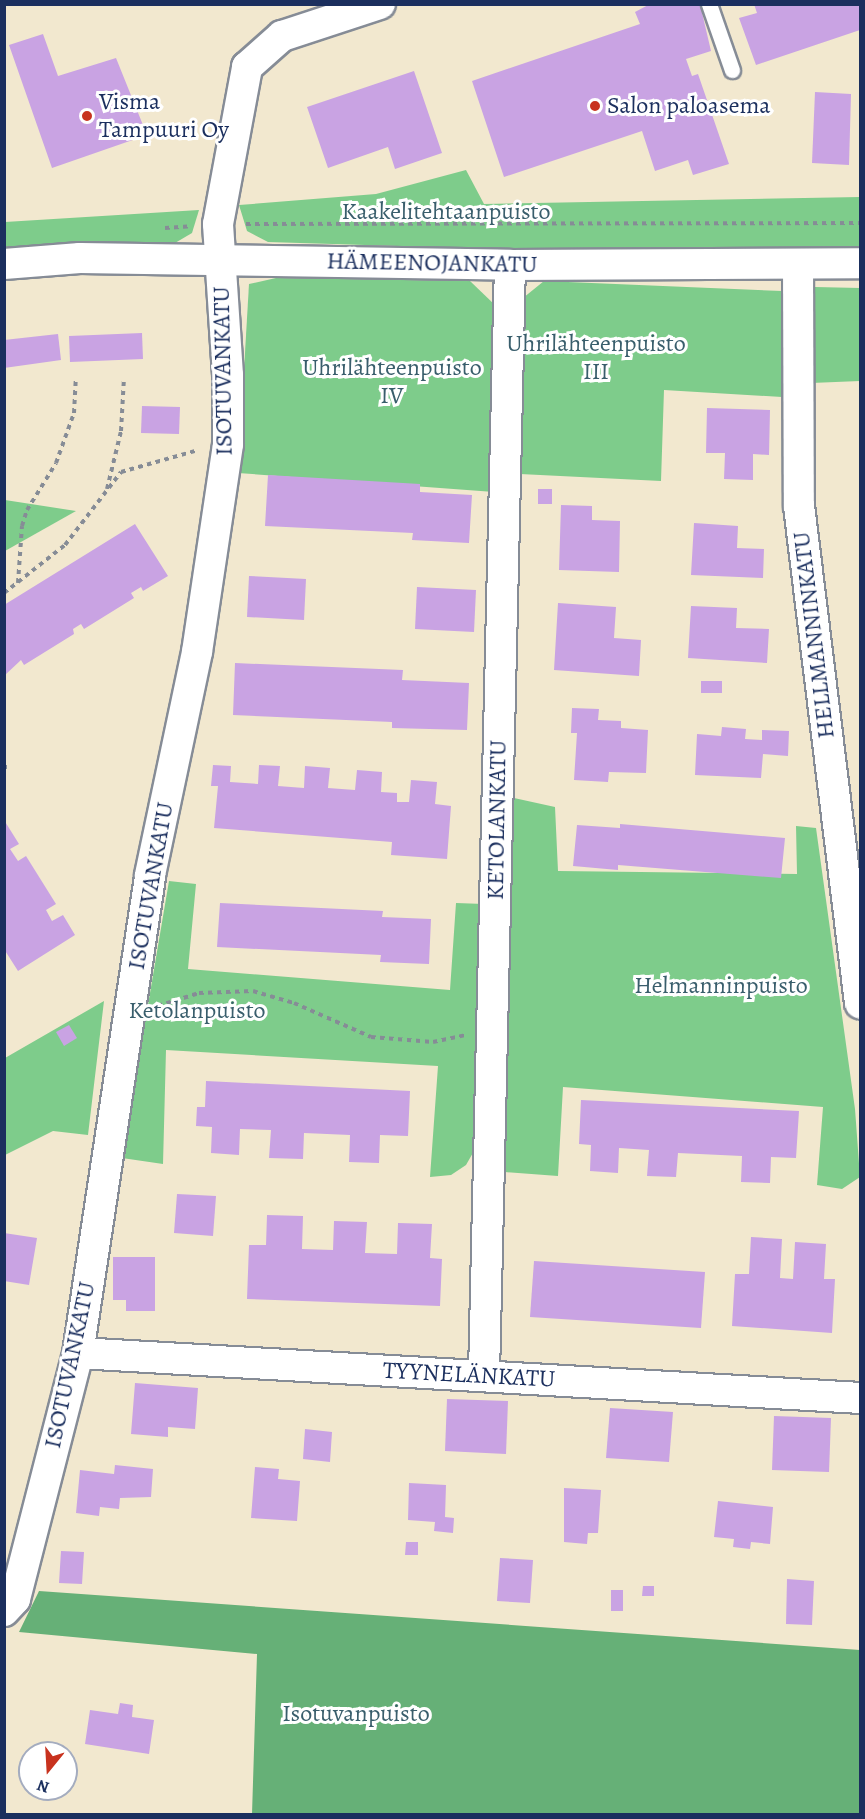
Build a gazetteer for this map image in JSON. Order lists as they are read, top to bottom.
{
  "streets": {
    "street": [
      "HÄMEENOJANKATU",
      "ISOTUVANKATU",
      "HELLMANNINKATU",
      "KETOLANKATU",
      "TYYNELÄNKATU"
    ]
  },
  "crossings": [
    ["HÄMEENOJANKATU", "ISOTUVANKATU"],
    ["HÄMEENOJANKATU", "HELLMANNINKATU"],
    ["HÄMEENOJANKATU", "KETOLANKATU"],
    ["ISOTUVANKATU", "TYYNELÄNKATU"],
    ["KETOLANKATU", "TYYNELÄNKATU"]
  ],
  "parks": [
    "Kaakelitehtaanpuisto",
    "Uhrilähteenpuisto III",
    "Uhrilähteenpuisto IV",
    "Helmanninpuisto",
    "Ketolanpuisto",
    "Isotuvanpuisto"
  ],
  "places": ["Salon paloasema", "Visma Tampuuri Oy"],
  "north": "bottom"
}
